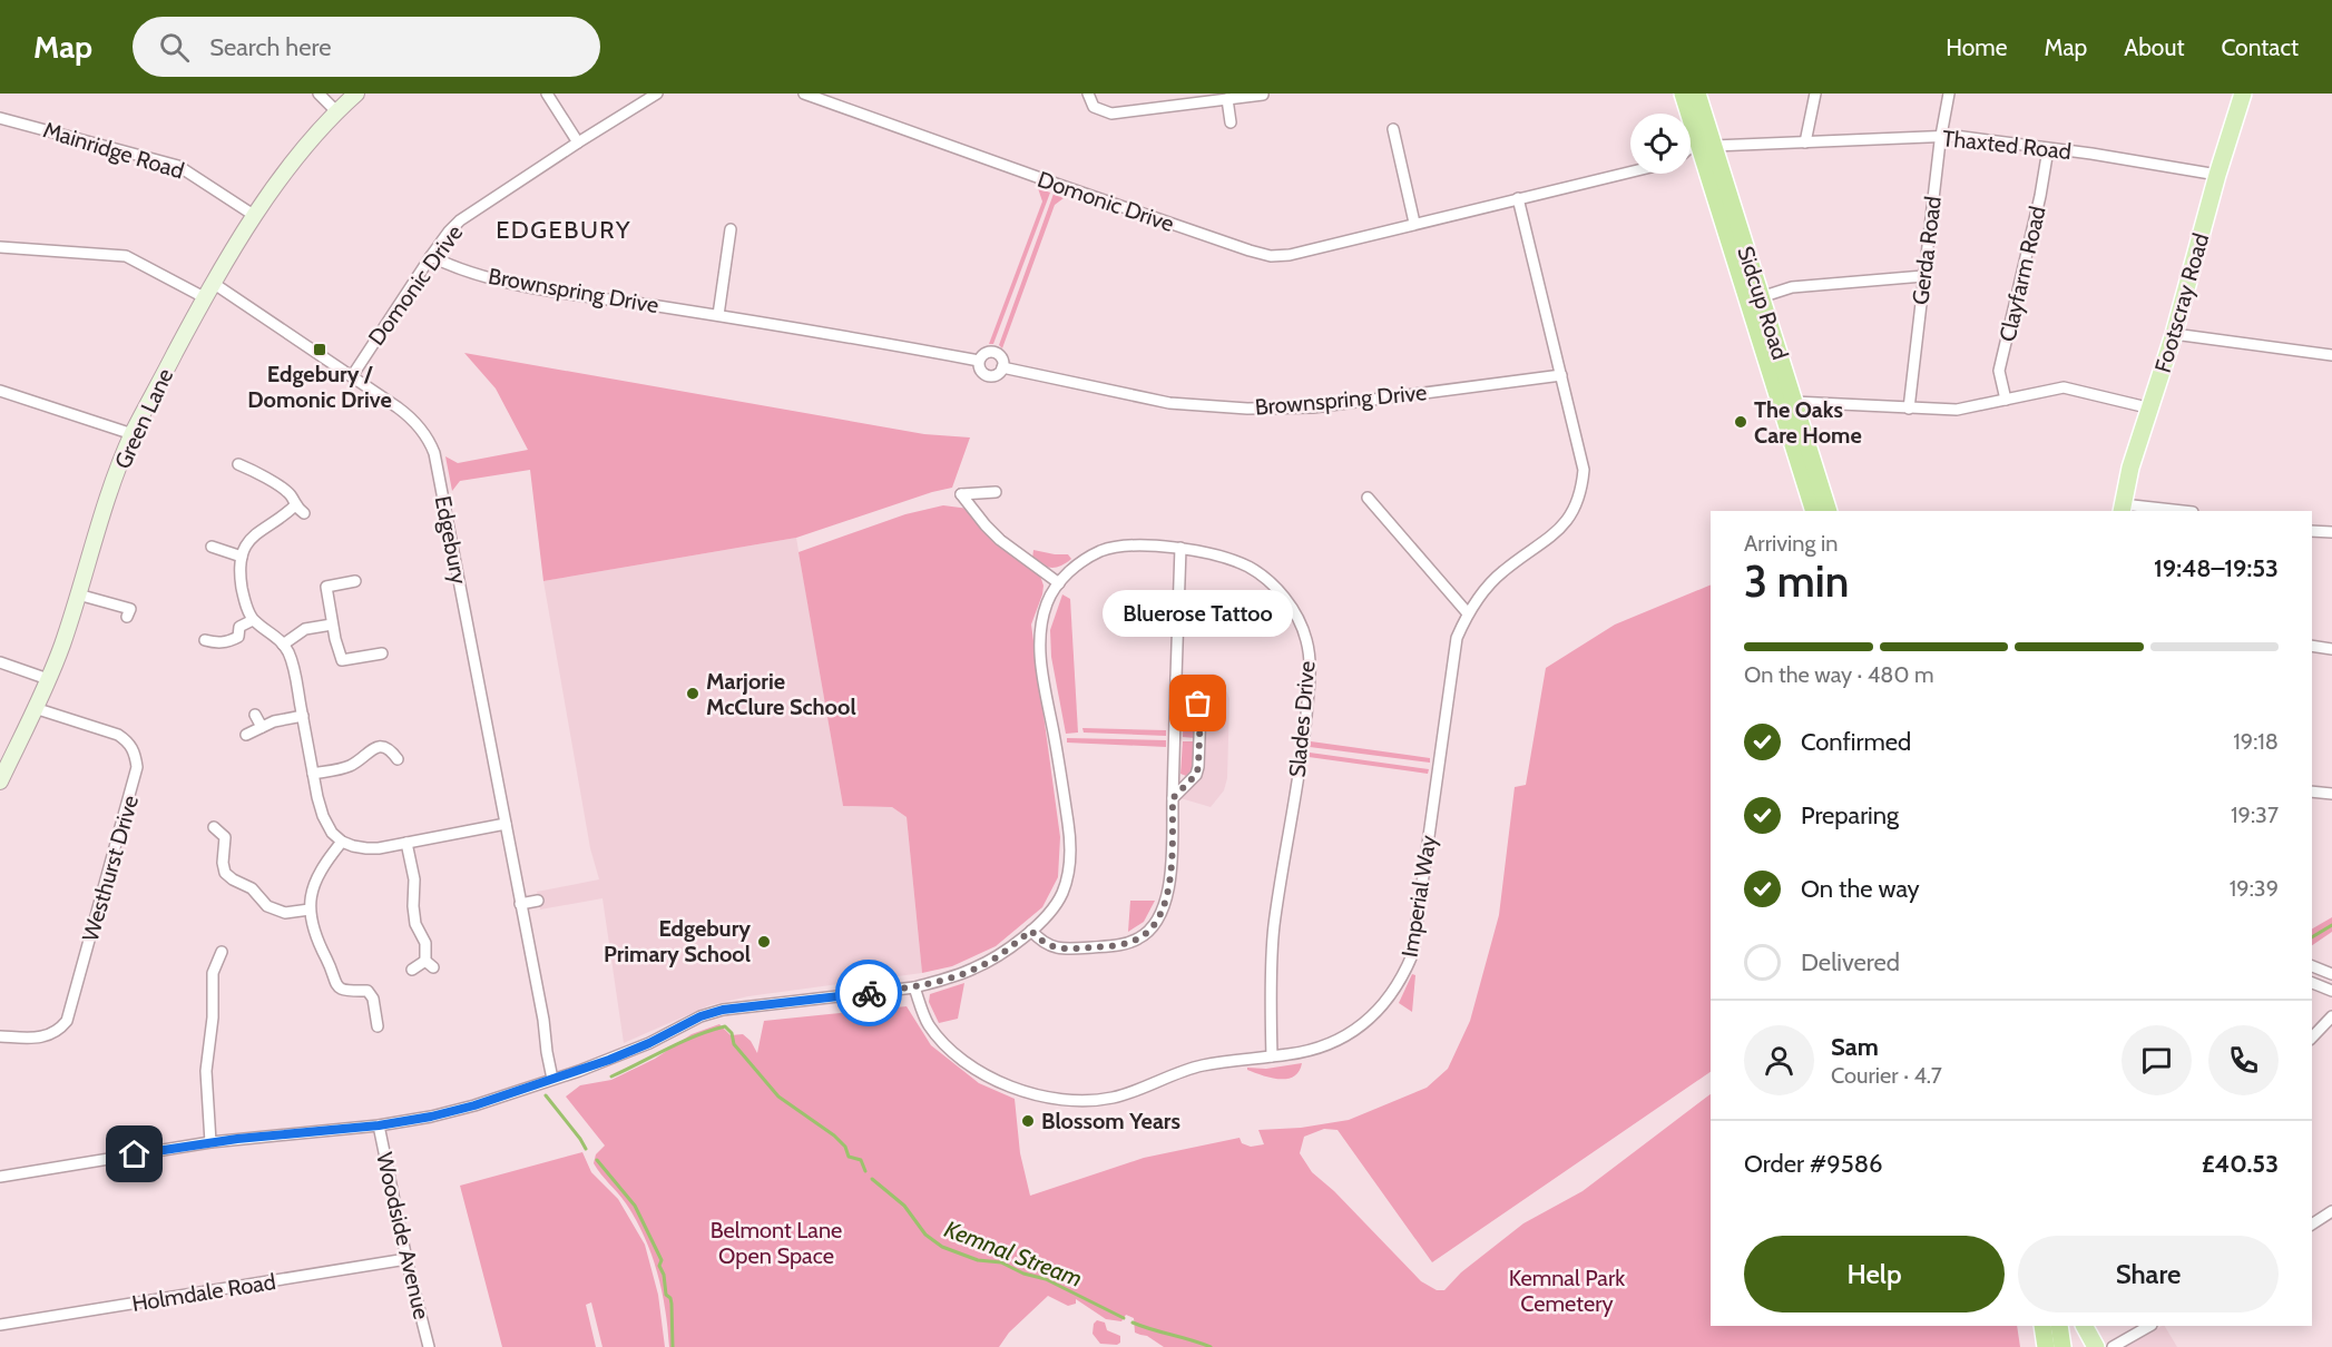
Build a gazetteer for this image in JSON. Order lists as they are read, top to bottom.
{
  "streets": {
    "highway": ["Sidcup Road"],
    "main road": ["Footscray Road", "Green Lane"],
    "street": [
      "Thaxted Road",
      "Mainridge Road",
      "Domonic Drive",
      "Gerda Road",
      "Clayfarm Road",
      "Brownspring Drive",
      "Edgebury",
      "Slades Drive",
      "Westhurst Drive",
      "Imperial Way",
      "Woodside Avenue",
      "Holmdale Road"
    ]
  },
  "crossings": [
    ["Thaxted Road", "Gerda Road"],
    ["Thaxted Road", "Clayfarm Road"],
    ["Thaxted Road", "Sidcup Road"],
    ["Thaxted Road", "Footscray Road"],
    ["Mainridge Road", "Green Lane"],
    ["Domonic Drive", "Brownspring Drive"],
    ["Domonic Drive", "Edgebury"],
    ["Domonic Drive", "Imperial Way"],
    ["Brownspring Drive", "Imperial Way"],
    ["Green Lane", "Edgebury"],
    ["Green Lane", "Westhurst Drive"],
    ["Edgebury", "Slades Drive"],
    ["Slades Drive", "Imperial Way"],
    ["Slades Drive", "Woodside Avenue"],
    ["Woodside Avenue", "Holmdale Road"]
  ],
  "districts": ["EDGEBURY"],
  "water": ["Kemnal Stream"],
  "parks": ["Belmont Lane Open Space", "Kemnal Park Cemetery"],
  "places": {
    "transit": ["Edgebury / Domonic Drive"],
    "other": [
      "The Oaks Care Home",
      "Marjorie McClure School",
      "Bluerose Tattoo",
      "Edgebury Primary School",
      "Blossom Years"
    ]
  },
  "page": {
    "header": "Map",
    "search": "Search here",
    "nav": [
      "Home",
      "Map",
      "About",
      "Contact"
    ],
    "heading": ["3 min", "Arriving in", "19:48–19:53"],
    "panel": [
      "Sam",
      "Courier · 4.7",
      "Order #9586",
      "£40.53"
    ],
    "bubble": "Bluerose Tattoo",
    "bar": "On the way · 480 m",
    "list": [
      ["Confirmed", "19:18"],
      ["Preparing", "19:37"],
      ["On the way", "19:39"],
      "Delivered"
    ],
    "buttons": ["Help", "Share"]
  }
}
